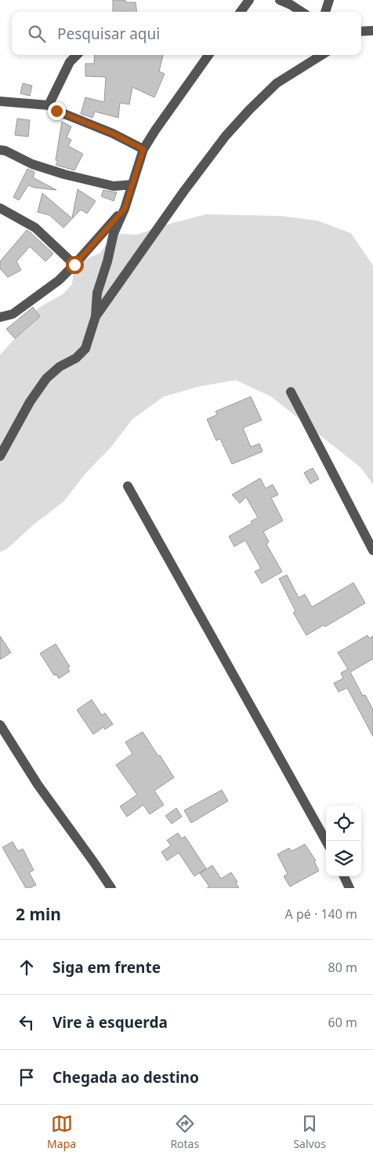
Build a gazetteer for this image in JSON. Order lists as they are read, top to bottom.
{
  "page": {
    "search": "Pesquisar aqui",
    "heading": ["2 min", "A pé · 140 m"],
    "list": [
      ["Siga em frente", "80 m"],
      ["Vire à esquerda", "60 m"],
      "Chegada ao destino"
    ],
    "nav": ["Mapa", "Rotas", "Salvos"]
  }
}
